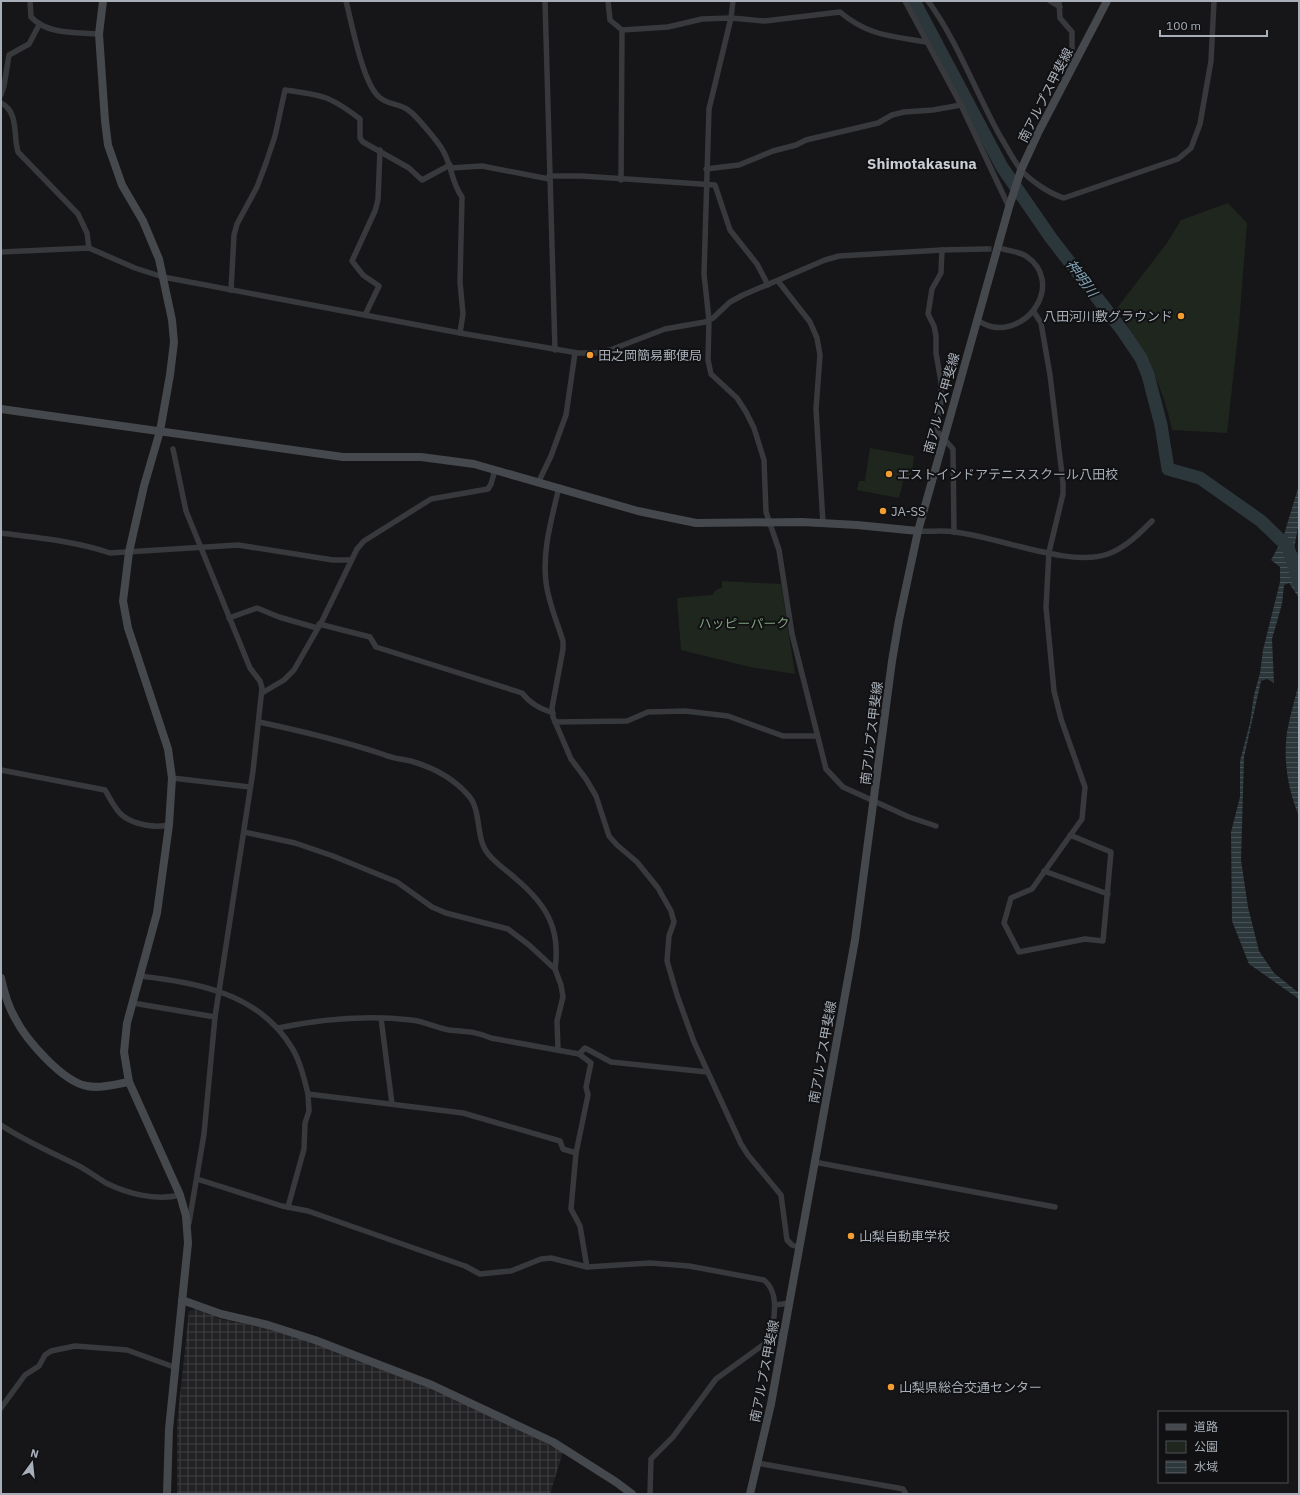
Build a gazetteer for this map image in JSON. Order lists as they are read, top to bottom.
{
  "streets": {
    "street": ["南アルプス甲斐線"]
  },
  "districts": ["Shimotakasuna"],
  "water": ["神明川"],
  "parks": ["ハッピーパーク"],
  "places": [
    "八田河川敷グラウンド",
    "田之岡簡易郵便局",
    "エストインドアテニススクール八田校",
    "JA-SS",
    "山梨自動車学校",
    "山梨県総合交通センター"
  ],
  "legend": ["道路", "公園", "水域"],
  "scale_bar": "100 m",
  "north": "top"
}
